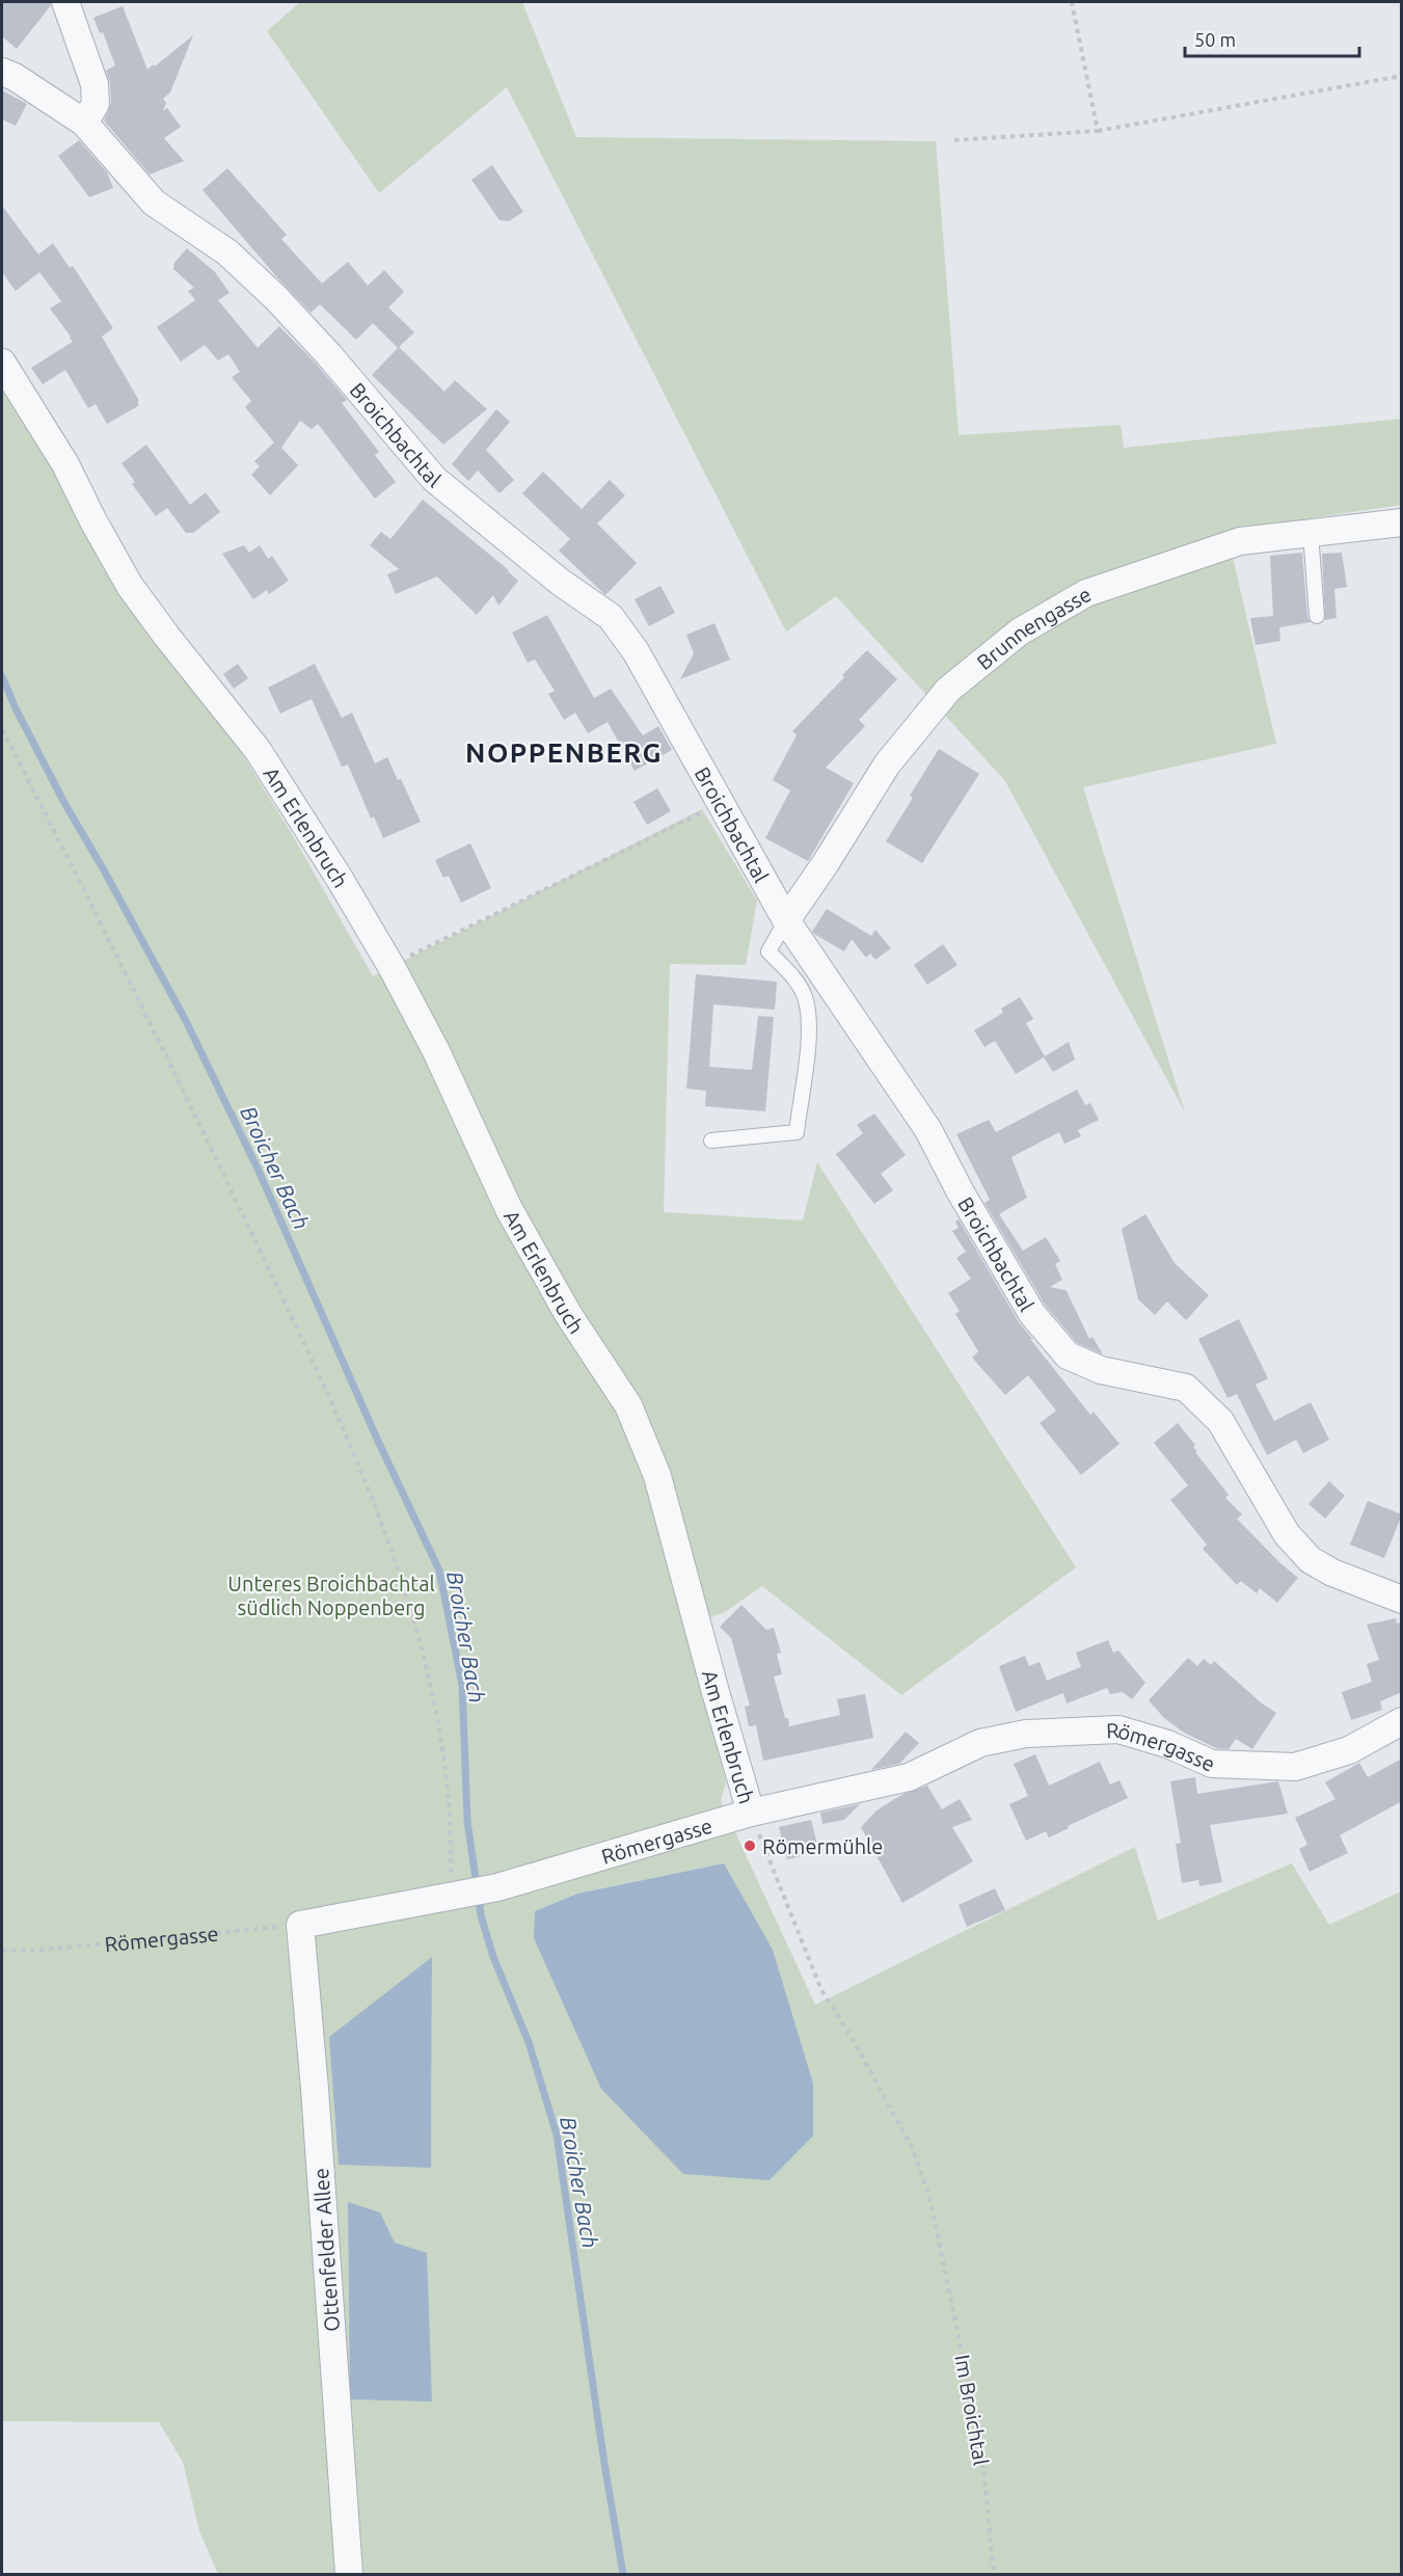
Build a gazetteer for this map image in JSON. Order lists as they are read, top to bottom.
{
  "streets": {
    "street": [
      "Broichbachtal",
      "Brunnengasse",
      "Am Erlenbruch",
      "Römergasse",
      "Ottenfelder Allee"
    ],
    "path": ["Im Broichtal"]
  },
  "crossings": [
    ["Broichbachtal", "Brunnengasse"],
    ["Am Erlenbruch", "Römergasse"],
    ["Am Erlenbruch", "Im Broichtal"],
    ["Römergasse", "Ottenfelder Allee"]
  ],
  "districts": ["NOPPENBERG"],
  "water": ["Broicher Bach"],
  "parks": ["Unteres Broichbachtal südlich Noppenberg"],
  "places": ["Römermühle"],
  "scale_bar": "50 m"
}
